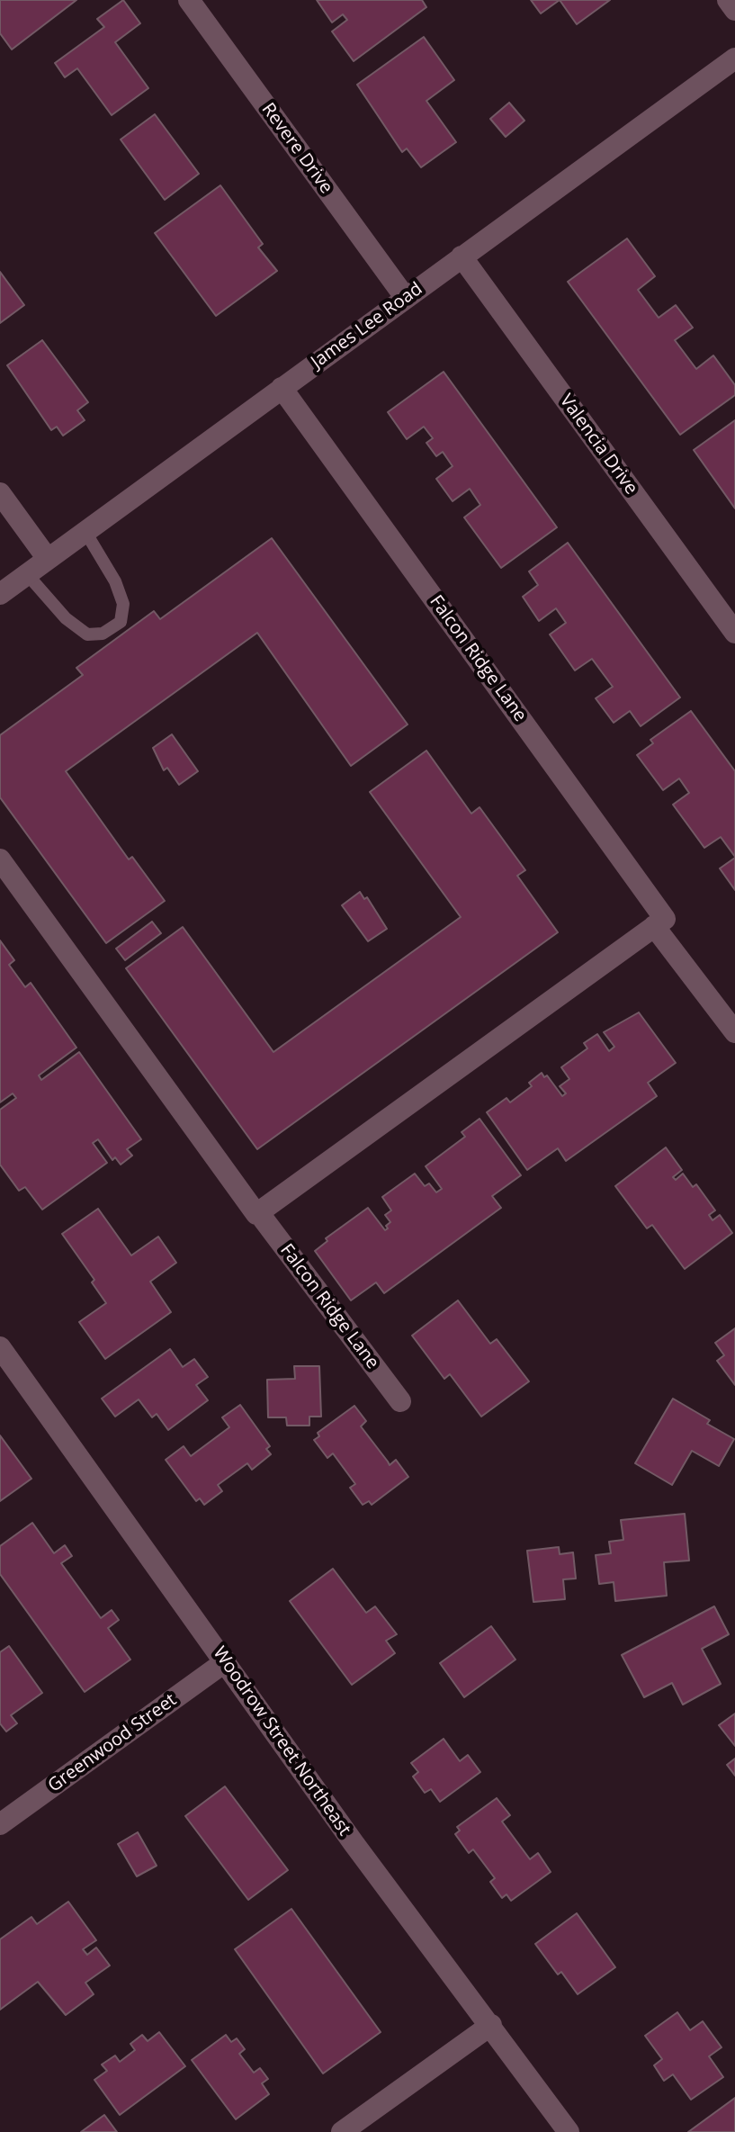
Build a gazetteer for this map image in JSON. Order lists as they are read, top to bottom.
{
  "streets": {
    "street": [
      "Revere Drive",
      "James Lee Road",
      "Valencia Drive",
      "Falcon Ridge Lane",
      "Woodrow Street Northeast",
      "Greenwood Street"
    ]
  },
  "crossings": [
    ["Revere Drive", "James Lee Road"],
    ["James Lee Road", "Valencia Drive"],
    ["James Lee Road", "Falcon Ridge Lane"],
    ["Woodrow Street Northeast", "Greenwood Street"]
  ]
}
